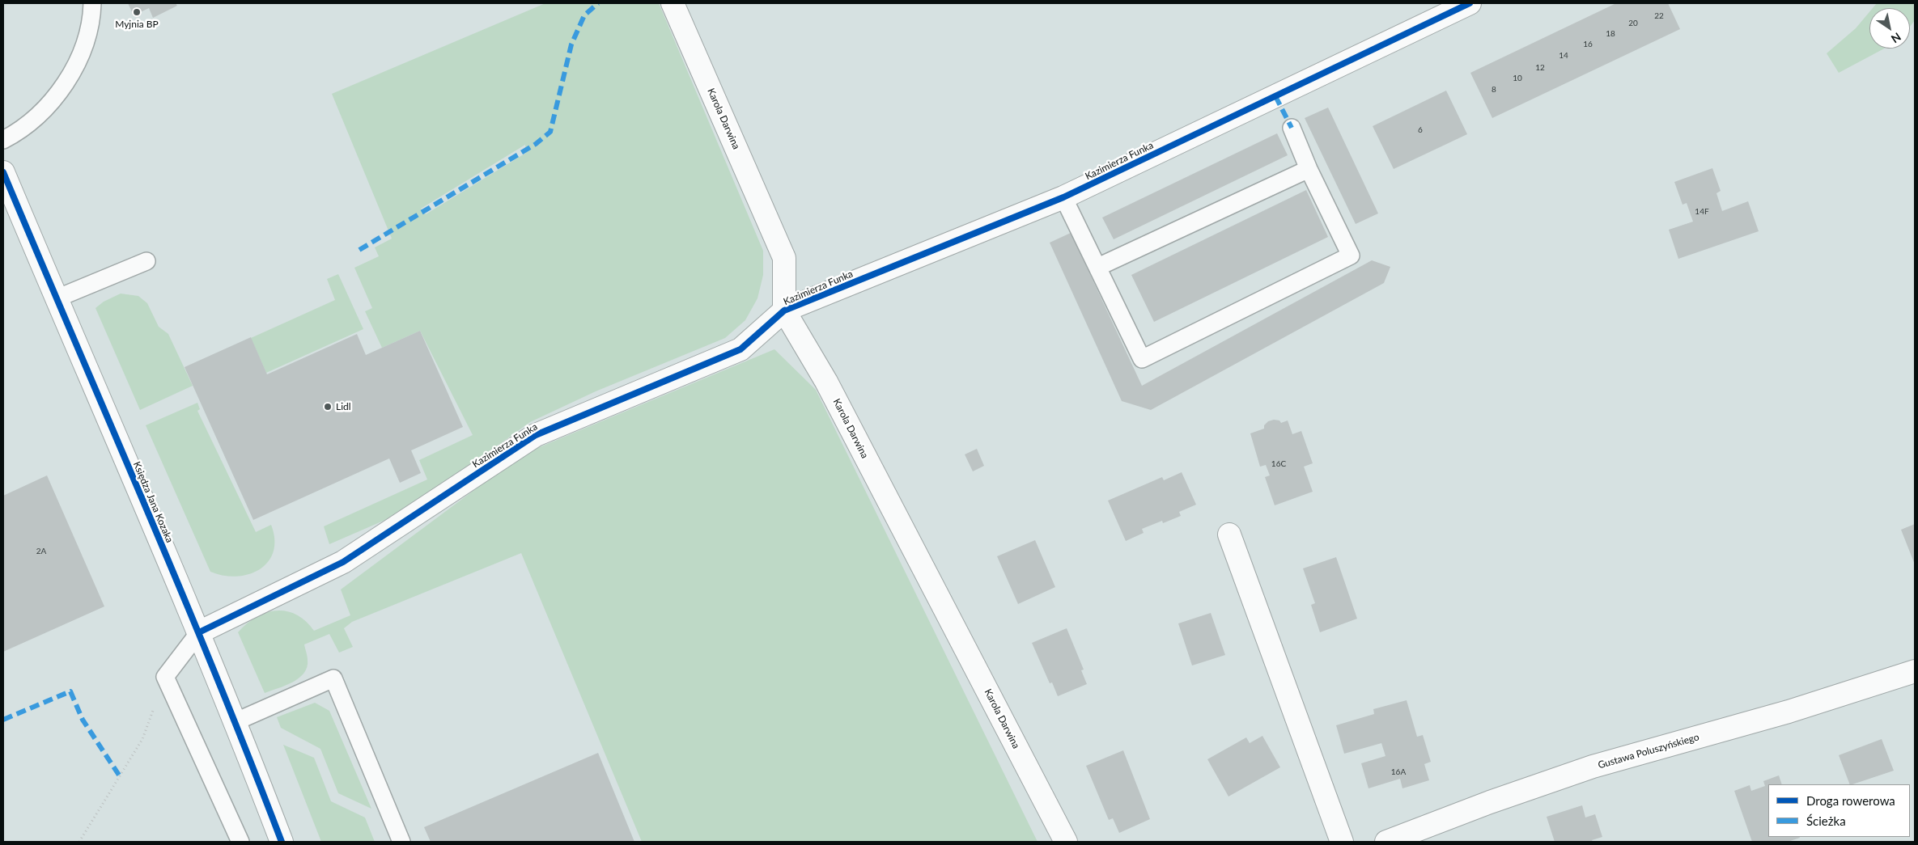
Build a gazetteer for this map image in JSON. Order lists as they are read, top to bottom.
{
  "streets": {
    "street": [
      "Karola Darwina",
      "Kazimierza Funka",
      "Księdza Jana Kozaka",
      "Gustawa Poluszyńskiego"
    ]
  },
  "crossings": [
    ["Karola Darwina", "Kazimierza Funka"],
    ["Kazimierza Funka", "Księdza Jana Kozaka"]
  ],
  "places": ["Myjnia BP", "Lidl"],
  "house_numbers": [
    "22",
    "20",
    "18",
    "16",
    "14",
    "12",
    "10",
    "8",
    "6",
    "14F",
    "16C",
    "2A",
    "16A"
  ],
  "legend": ["Droga rowerowa", "Ścieżka"],
  "north": "bottom right"
}
